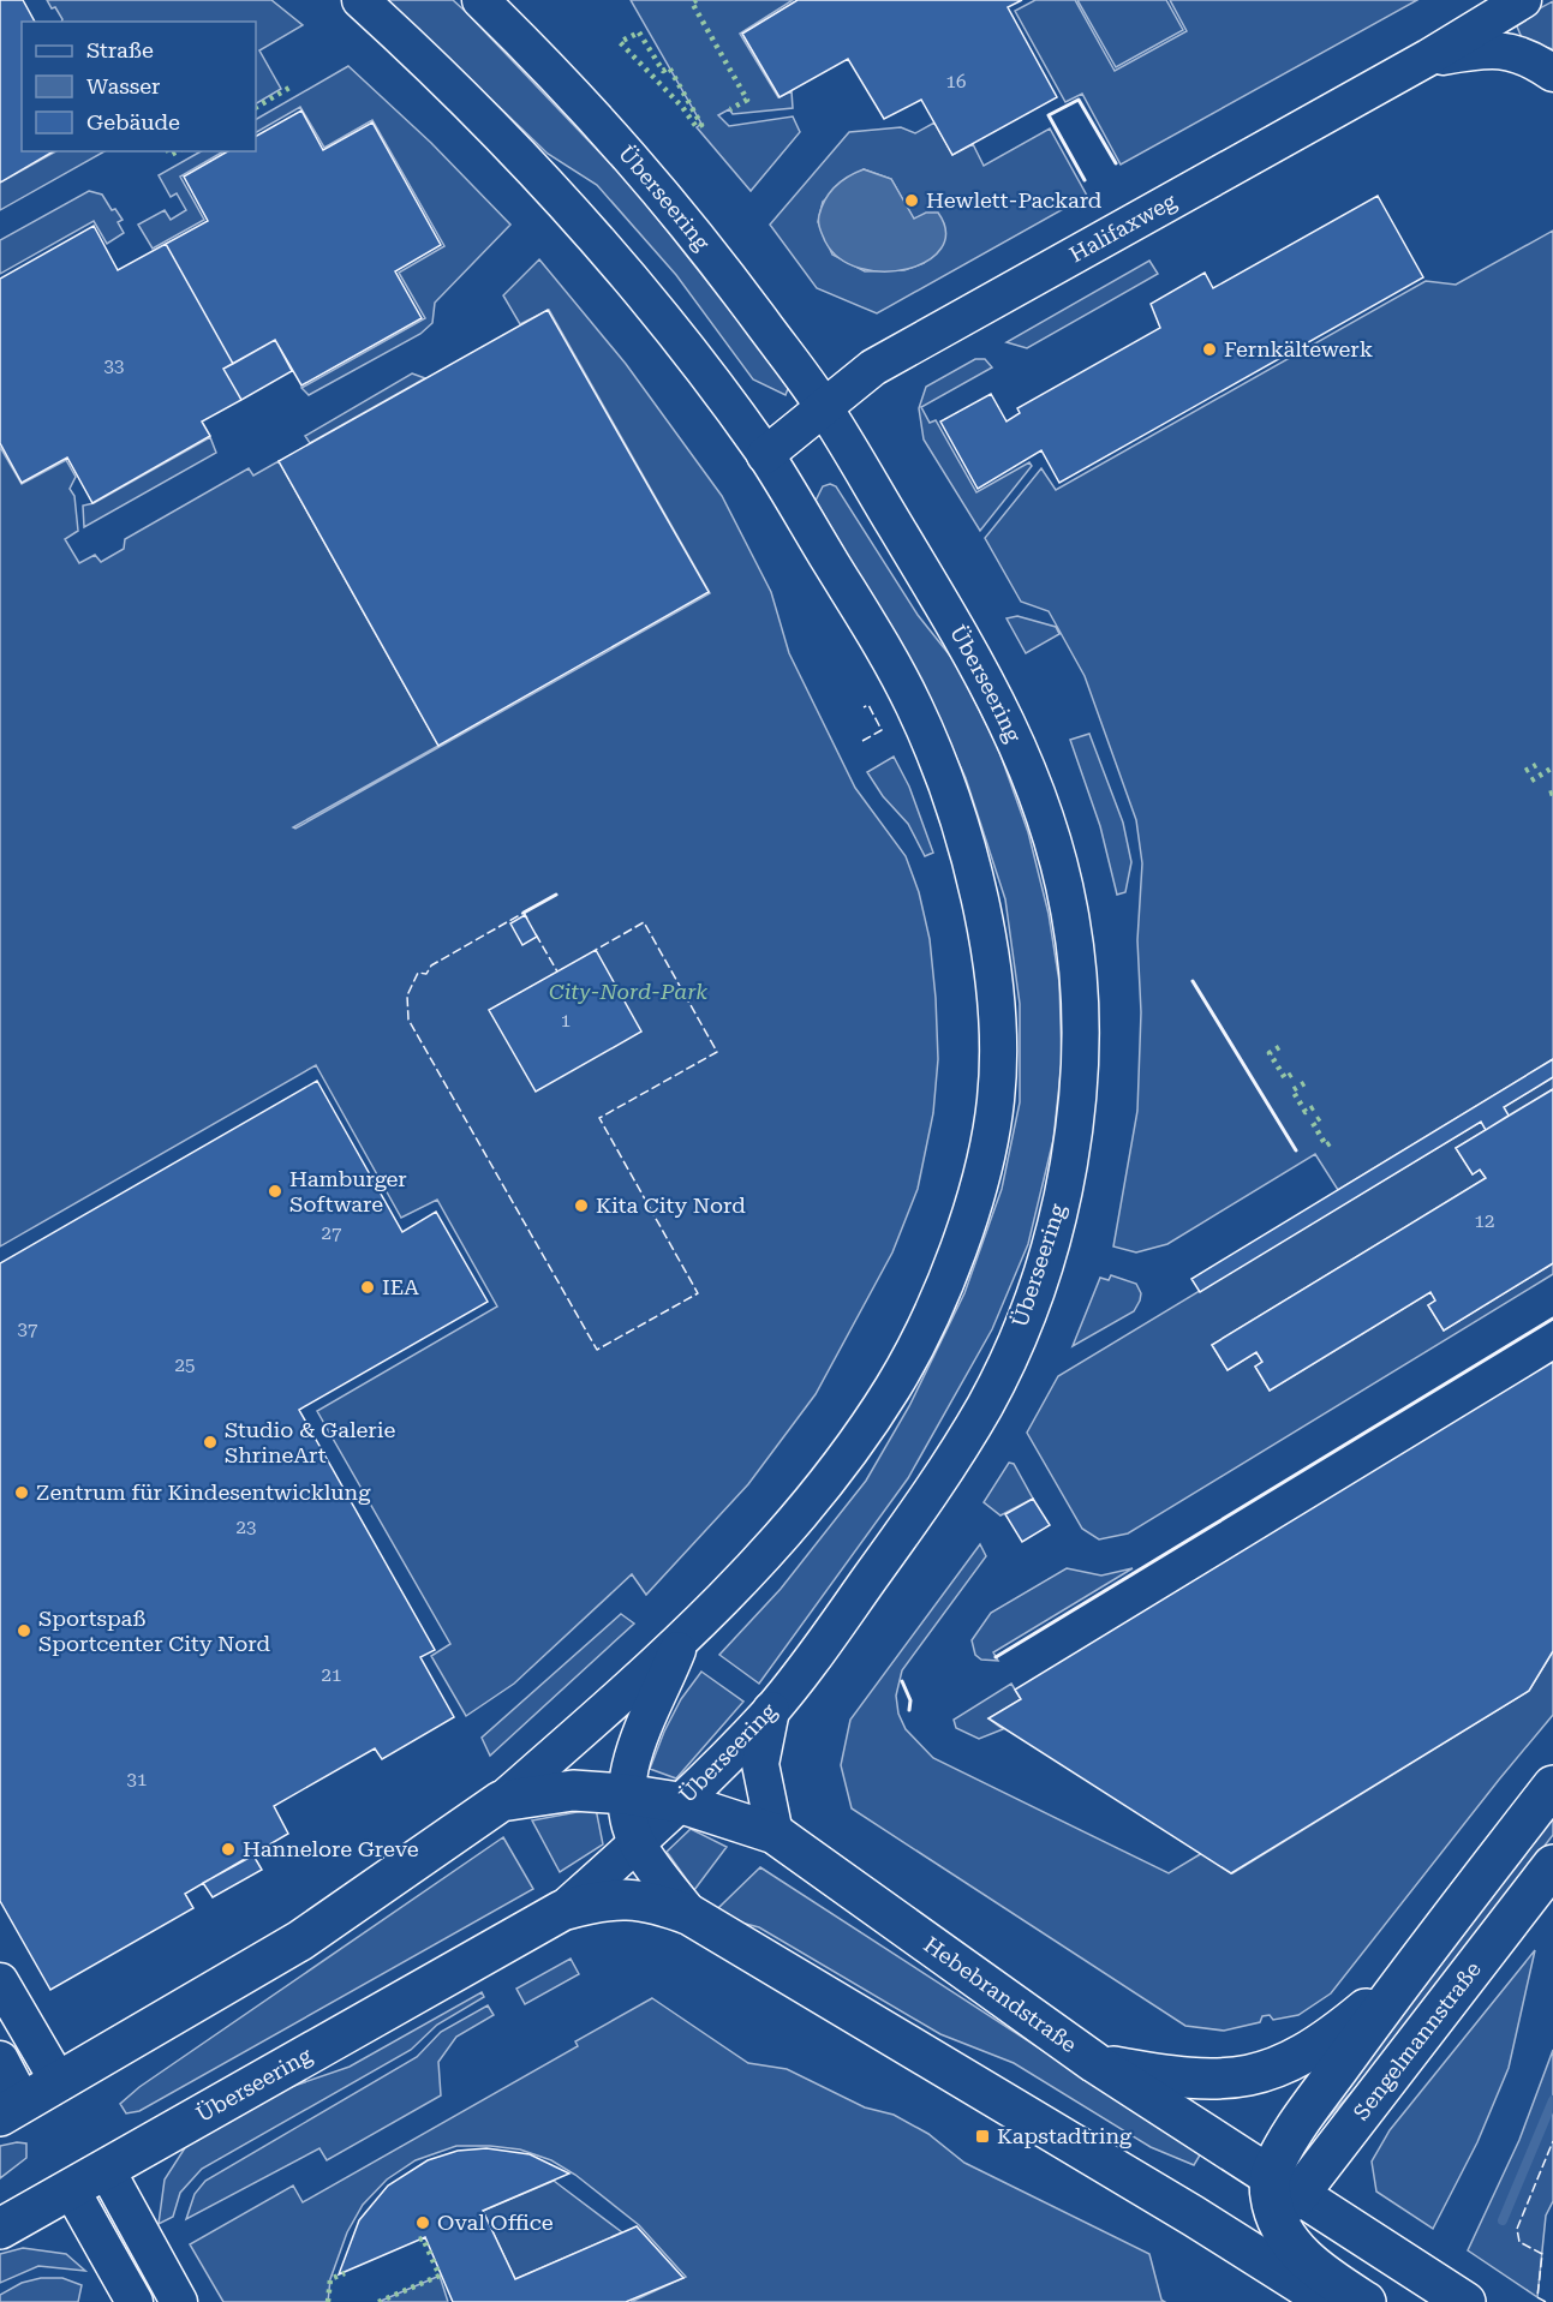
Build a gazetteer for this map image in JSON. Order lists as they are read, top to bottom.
{
  "streets": {
    "main road": ["Überseering", "Hebebrandstraße", "Sengelmannstraße"],
    "street": ["Halifaxweg"]
  },
  "crossings": [
    ["Überseering", "Halifaxweg"],
    ["Überseering", "Hebebrandstraße"],
    ["Hebebrandstraße", "Sengelmannstraße"]
  ],
  "parks": ["City-Nord-Park"],
  "places": {
    "other": [
      "Hewlett-Packard",
      "Fernkältewerk",
      "Hamburger Software",
      "Kita City Nord",
      "IEA",
      "Studio & Galerie ShrineArt",
      "Zentrum für Kindesentwicklung",
      "Sportspaß Sportcenter City Nord",
      "Hannelore Greve",
      "Oval Office"
    ],
    "transit": ["Kapstadtring"]
  },
  "house_numbers": [
    "16",
    "33",
    "1",
    "12",
    "27",
    "37",
    "25",
    "23",
    "21",
    "31"
  ],
  "legend": ["Straße", "Wasser", "Gebäude"]
}
